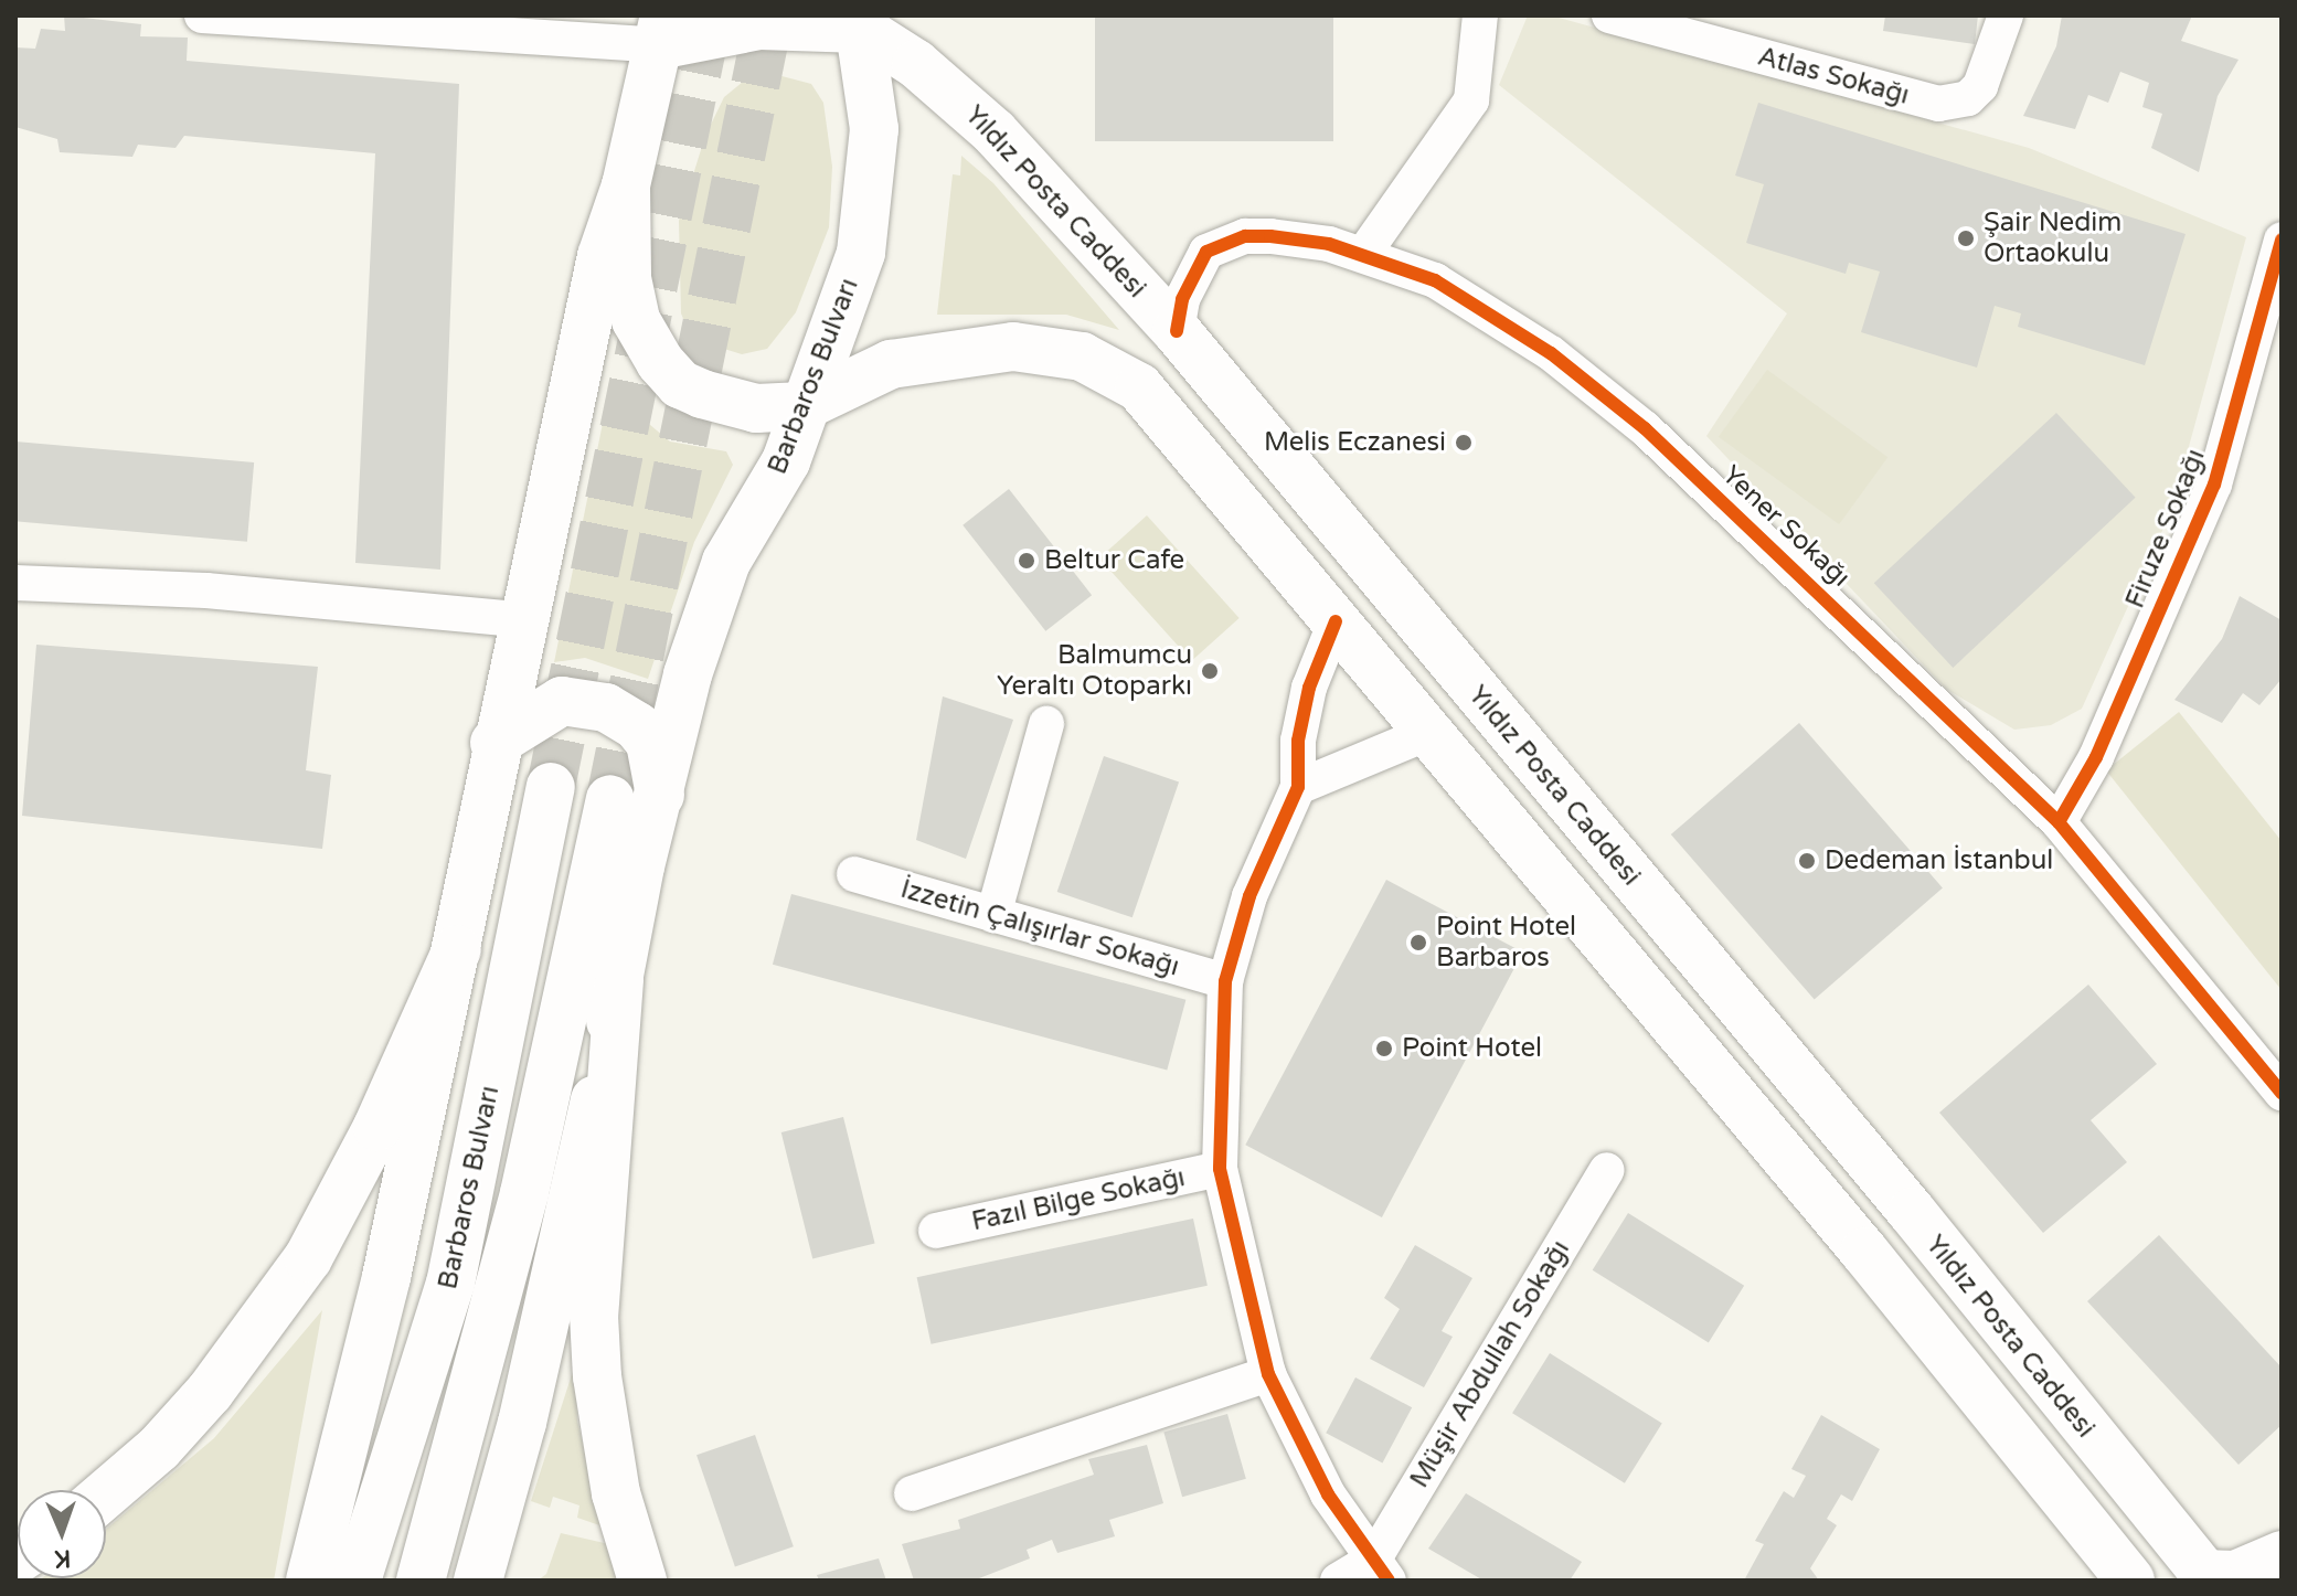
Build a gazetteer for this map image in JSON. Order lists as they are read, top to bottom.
{
  "streets": {
    "main road": ["Yıldız Posta Caddesi", "Barbaros Bulvarı"],
    "street": [
      "Atlas Sokağı",
      "Yener Sokağı",
      "Firuze Sokağı",
      "İzzetin Çalışırlar Sokağı",
      "Fazıl Bilge Sokağı",
      "Müşir Abdullah Sokağı"
    ]
  },
  "crossings": [
    ["Yıldız Posta Caddesi", "Barbaros Bulvarı"],
    ["Yıldız Posta Caddesi", "Yener Sokağı"],
    ["Yener Sokağı", "Firuze Sokağı"]
  ],
  "places": [
    "Şair Nedim Ortaokulu",
    "Melis Eczanesi",
    "Beltur Cafe",
    "Balmumcu Yeraltı Otoparkı",
    "Dedeman İstanbul",
    "Point Hotel Barbaros",
    "Point Hotel"
  ],
  "north": "bottom"
}
